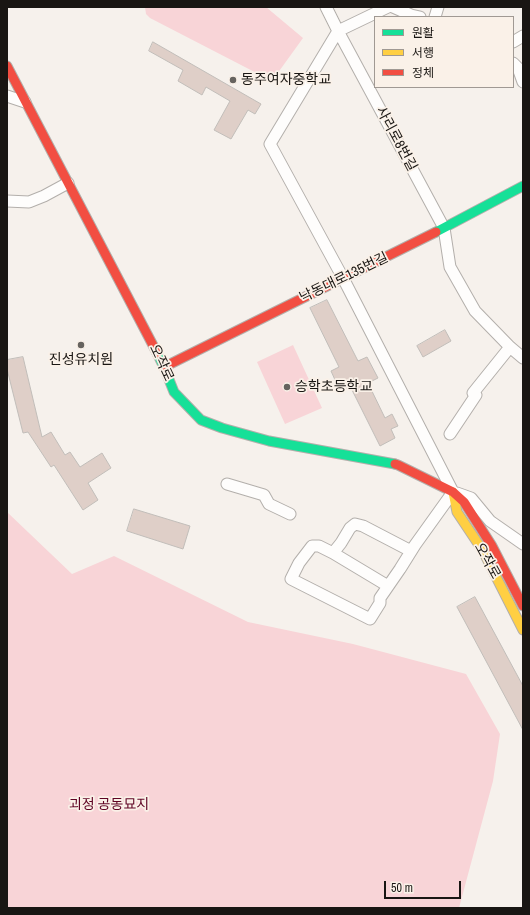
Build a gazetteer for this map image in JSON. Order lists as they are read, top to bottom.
{
  "streets": {
    "street": ["사리로8번길", "낙동대로135번길", "오작로"]
  },
  "crossings": [
    ["사리로8번길", "낙동대로135번길"],
    ["낙동대로135번길", "오작로"]
  ],
  "parks": ["괴정 공동묘지"],
  "places": ["동주여자중학교", "진성유치원", "승학초등학교"],
  "legend": ["원활", "서행", "정체"],
  "scale_bar": "50 m"
}
